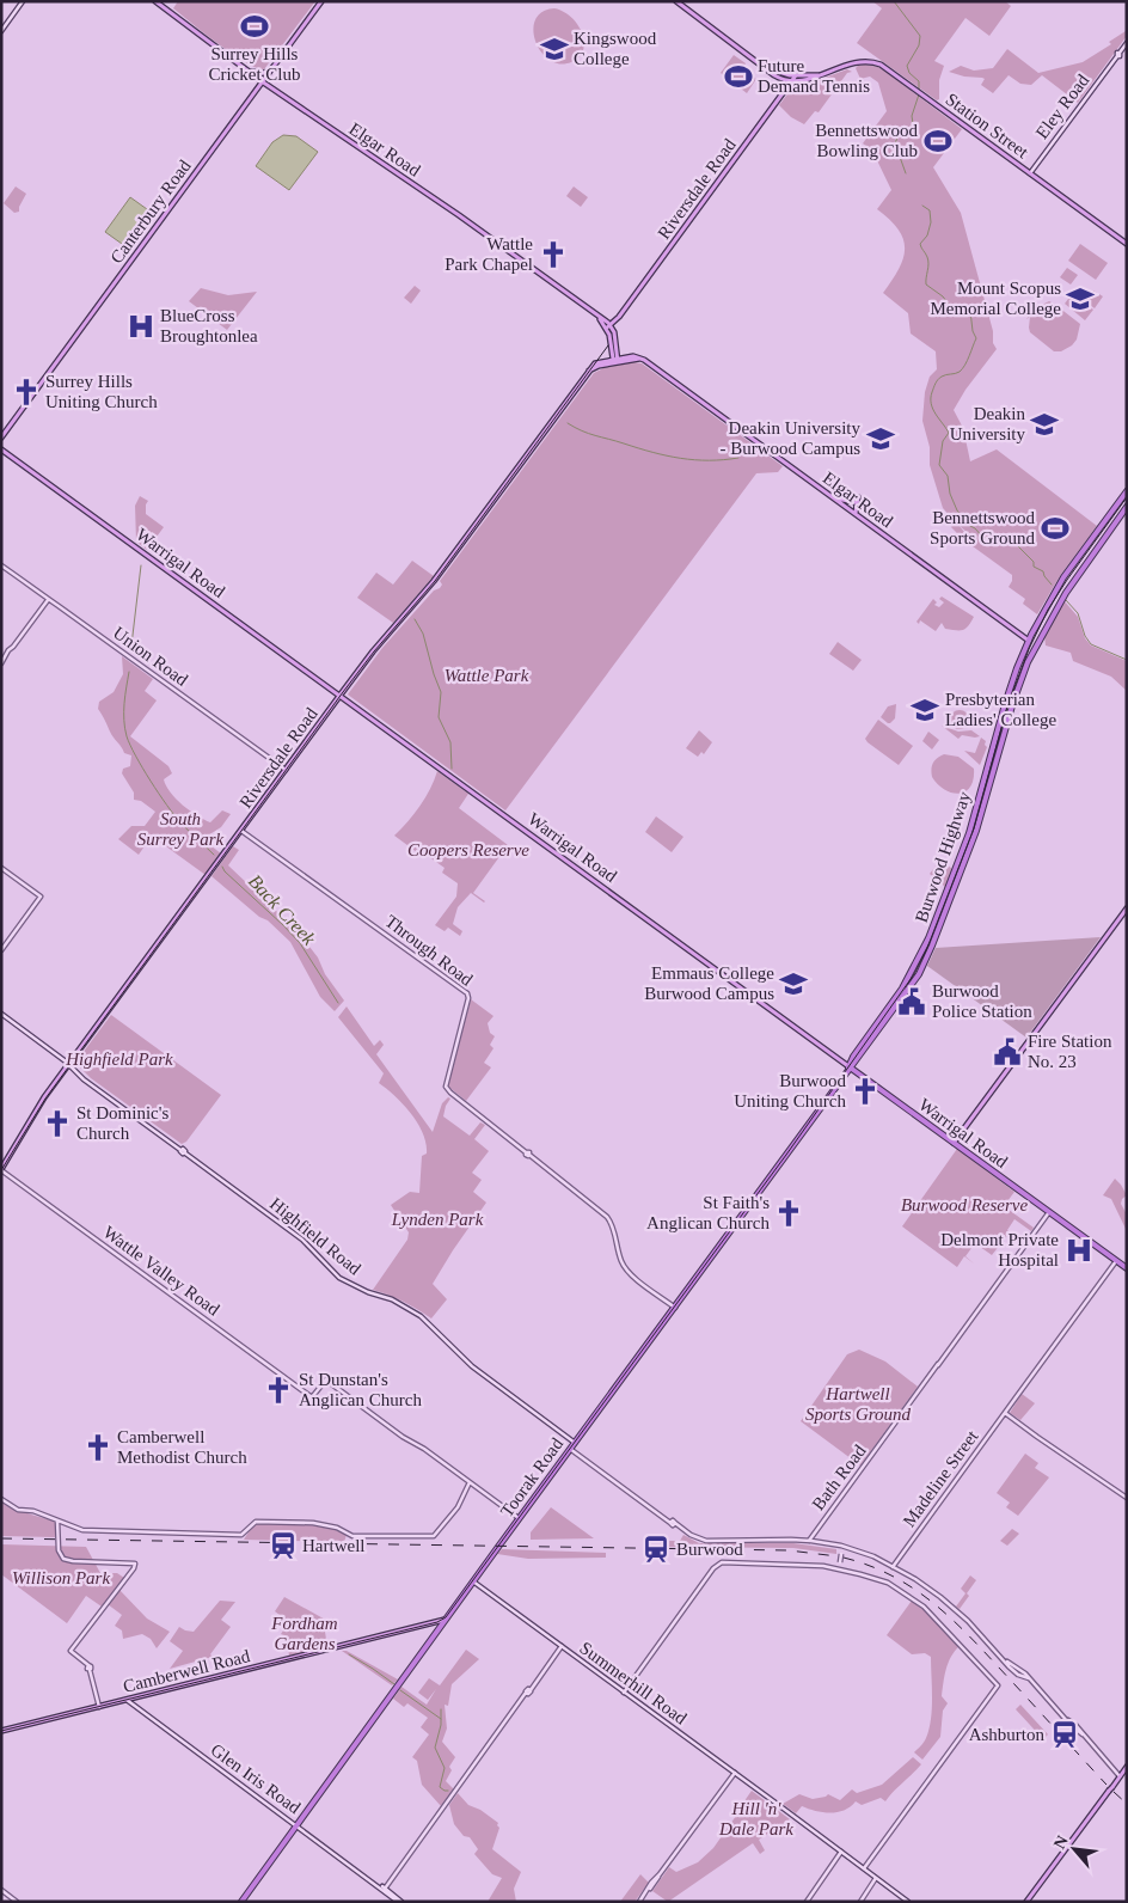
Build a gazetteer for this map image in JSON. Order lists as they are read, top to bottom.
{
  "streets": {
    "highway": ["Warrigal Road", "Burwood Highway", "Toorak Road"],
    "main road": [
      "Station Street",
      "Elgar Road",
      "Riversdale Road",
      "Canterbury Road",
      "Camberwell Road"
    ],
    "street": [
      "Eley Road",
      "Union Road",
      "Through Road",
      "Highfield Road",
      "Wattle Valley Road",
      "Bath Road",
      "Madeline Street",
      "Summerhill Road",
      "Glen Iris Road"
    ]
  },
  "crossings": [
    ["Eley Road", "Station Street"],
    ["Station Street", "Riversdale Road"],
    ["Elgar Road", "Riversdale Road"],
    ["Elgar Road", "Canterbury Road"],
    ["Elgar Road", "Burwood Highway"],
    ["Riversdale Road", "Warrigal Road"],
    ["Riversdale Road", "Union Road"],
    ["Riversdale Road", "Through Road"],
    ["Riversdale Road", "Highfield Road"],
    ["Riversdale Road", "Wattle Valley Road"],
    ["Warrigal Road", "Burwood Highway"],
    ["Warrigal Road", "Toorak Road"],
    ["Warrigal Road", "Bath Road"],
    ["Warrigal Road", "Madeline Street"],
    ["Burwood Highway", "Toorak Road"],
    ["Through Road", "Toorak Road"],
    ["Highfield Road", "Toorak Road"],
    ["Toorak Road", "Camberwell Road"],
    ["Toorak Road", "Summerhill Road"],
    ["Toorak Road", "Glen Iris Road"],
    ["Camberwell Road", "Glen Iris Road"]
  ],
  "water": ["Back Creek"],
  "parks": [
    "Wattle Park",
    "South Surrey Park",
    "Coopers Reserve",
    "Highfield Park",
    "Burwood Reserve",
    "Lynden Park",
    "Hartwell Sports Ground",
    "Willison Park",
    "Fordham Gardens",
    "Hill 'n' Dale Park"
  ],
  "places": {
    "sports": [
      "Surrey Hills Cricket Club",
      "Future Demand Tennis",
      "Bennettswood Bowling Club",
      "Bennettswood Sports Ground"
    ],
    "school or university": [
      "Kingswood College",
      "Mount Scopus Memorial College",
      "Deakin University",
      "Deakin University - Burwood Campus",
      "Presbyterian Ladies' College",
      "Emmaus College Burwood Campus"
    ],
    "church": [
      "Wattle Park Chapel",
      "Surrey Hills Uniting Church",
      "Burwood Uniting Church",
      "St Dominic's Church",
      "St Faith's Anglican Church",
      "St Dunstan's Anglican Church",
      "Camberwell Methodist Church"
    ],
    "hospital": ["BlueCross Broughtonlea", "Delmont Private Hospital"],
    "public building": ["Burwood Police Station", "Fire Station No. 23"],
    "station": ["Hartwell", "Burwood", "Ashburton"]
  },
  "north": "top left"
}
